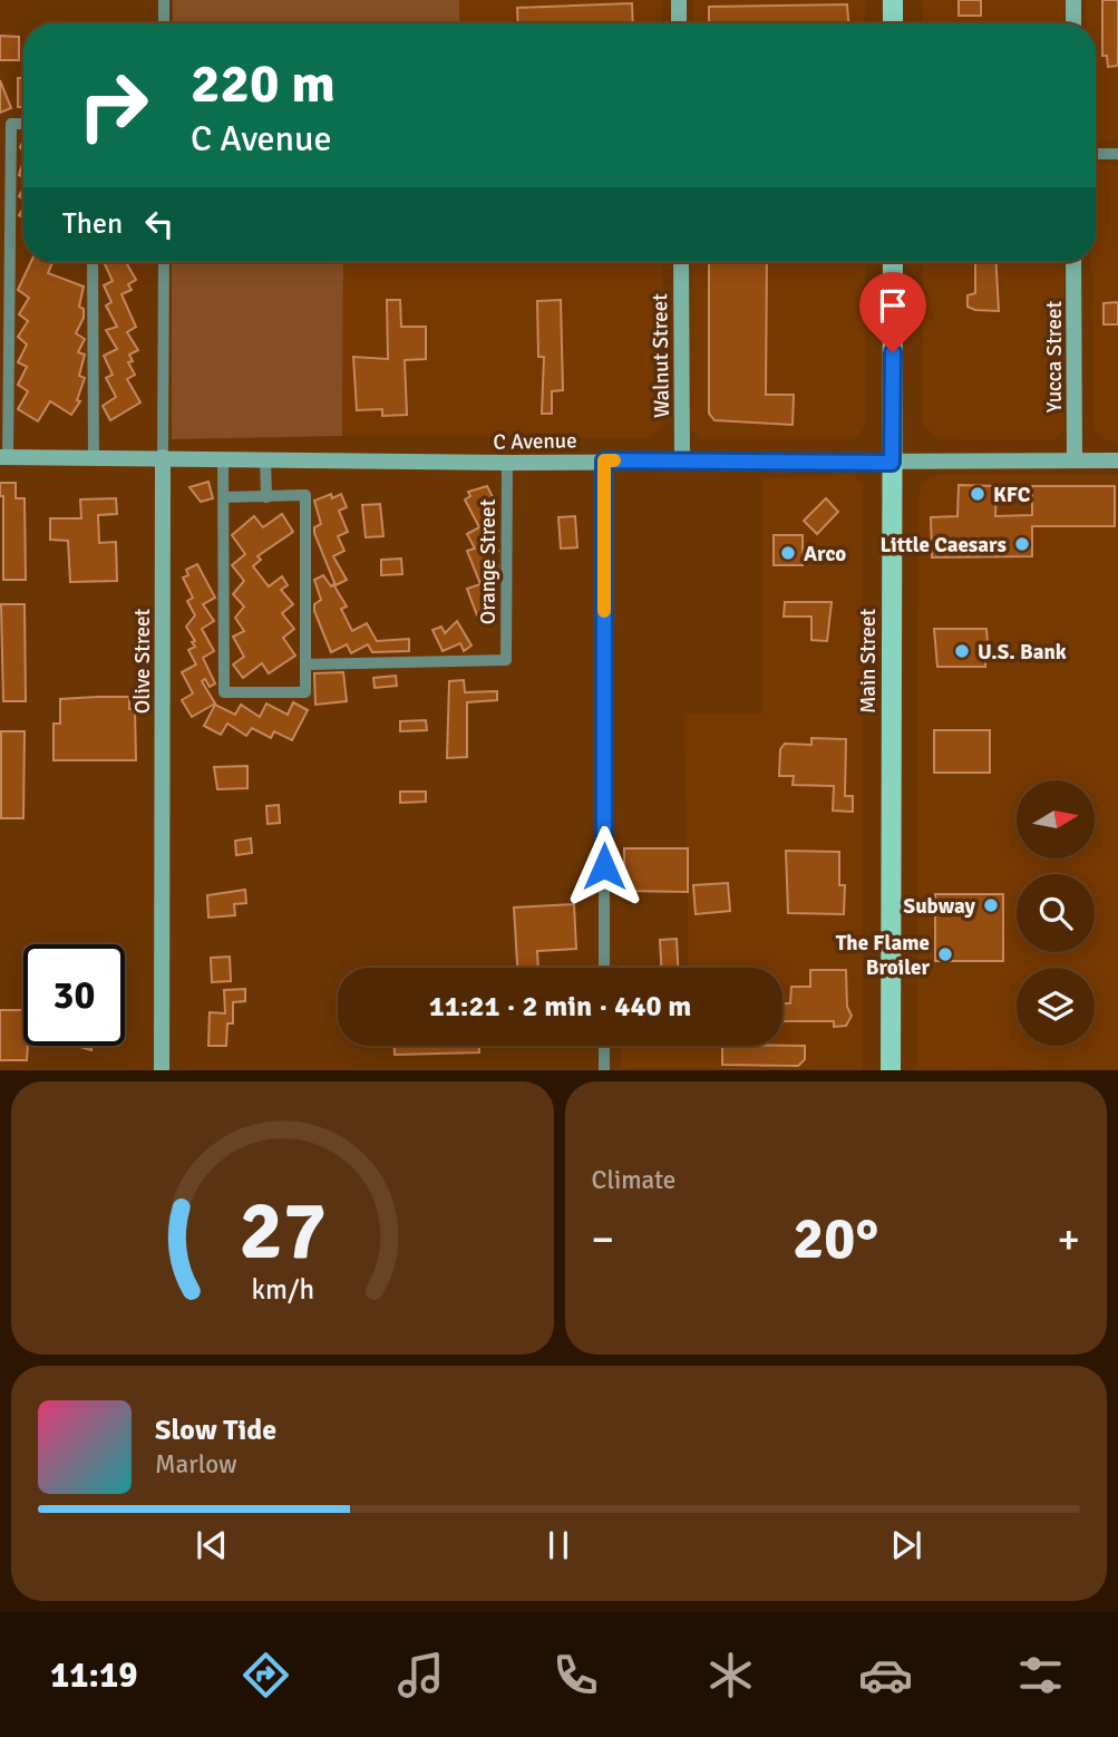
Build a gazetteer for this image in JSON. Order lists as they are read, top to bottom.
{
  "streets": {
    "main road": ["Main Street"],
    "street": [
      "Walnut Street",
      "Yucca Street",
      "C Avenue",
      "Orange Street",
      "Olive Street"
    ]
  },
  "crossings": [
    ["Walnut Street", "C Avenue"],
    ["Yucca Street", "C Avenue"],
    ["C Avenue", "Orange Street"],
    ["C Avenue", "Olive Street"],
    ["C Avenue", "Main Street"]
  ],
  "places": [
    "KFC",
    "Little Caesars",
    "Arco",
    "U.S. Bank",
    "Subway",
    "The Flame Broiler"
  ],
  "north": "right",
  "page": {
    "turn": ["220 m", "C Avenue"],
    "then": "Then",
    "limit": "30",
    "trip": "11:21 · 2 min · 440 m",
    "tile": "Climate",
    "heat": ["−", "20°", "+"],
    "song": ["Slow Tide", "Marlow"],
    "tabs": "11:19",
    "gauge": ["27", "km/h"]
  }
}
